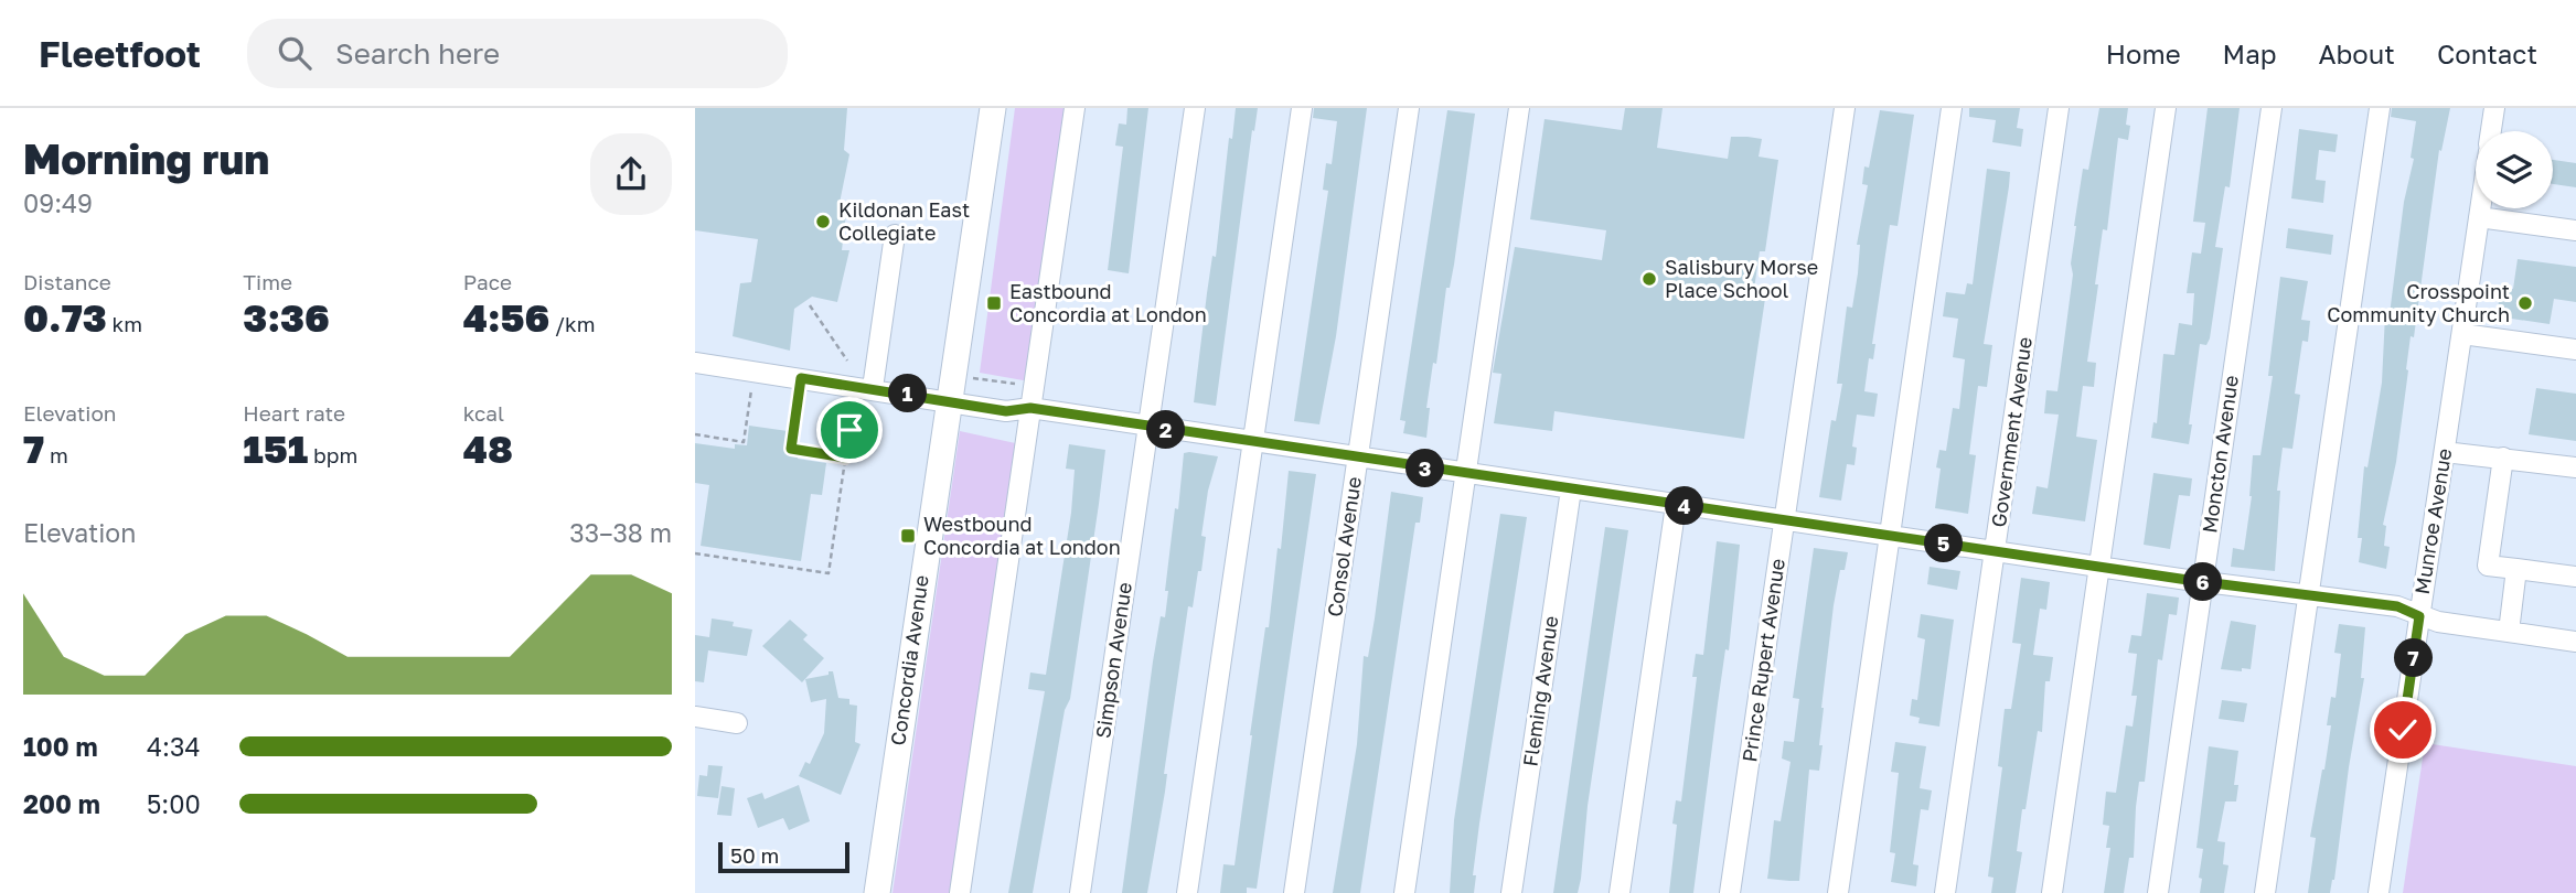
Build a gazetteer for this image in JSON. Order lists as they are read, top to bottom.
{
  "streets": {
    "main road": ["Concordia Avenue"],
    "street": [
      "Government Avenue",
      "Moncton Avenue",
      "Munroe Avenue",
      "Consol Avenue",
      "Simpson Avenue",
      "Prince Rupert Avenue",
      "Fleming Avenue"
    ]
  },
  "places": {
    "other": ["Kildonan East Collegiate", "Salisbury Morse Place School", "Crosspoint Community Church"],
    "transit": ["Eastbound Concordia at London", "Westbound Concordia at London"]
  },
  "scale_bar": "50 m",
  "page": {
    "header": "Fleetfoot",
    "search": "Search here",
    "nav": [
      "Home",
      "Map",
      "About",
      "Contact"
    ],
    "heading": ["Morning run", "09:49"],
    "stats": [
      ["Distance", "0.73 km"],
      ["Time", "3:36"],
      ["Pace", "4:56 /km"],
      ["Elevation", "7 m"],
      ["Heart rate", "151 bpm"],
      ["kcal", "48"]
    ],
    "pins": [
      "1",
      "2",
      "3",
      "4",
      "5",
      "6",
      "7"
    ],
    "chart": ["Elevation", "33–38 m"],
    "list": [
      {
        "name": "100 m",
        "note": "4:34"
      },
      {
        "name": "200 m",
        "note": "5:00"
      }
    ],
    "scale": "50 m"
  }
}
